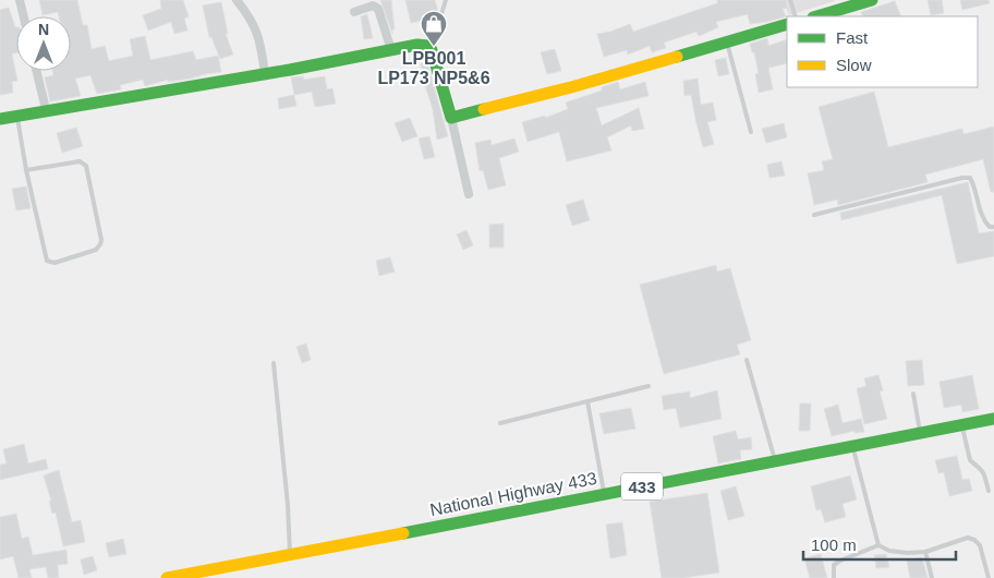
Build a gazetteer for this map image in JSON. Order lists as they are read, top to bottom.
{
  "streets": {
    "street": ["433", "National Highway 433"]
  },
  "places": {
    "shop": ["LPB001 LP173 NP5&6"]
  },
  "legend": ["Fast", "Slow"],
  "scale_bar": "100 m",
  "north": "top"
}
